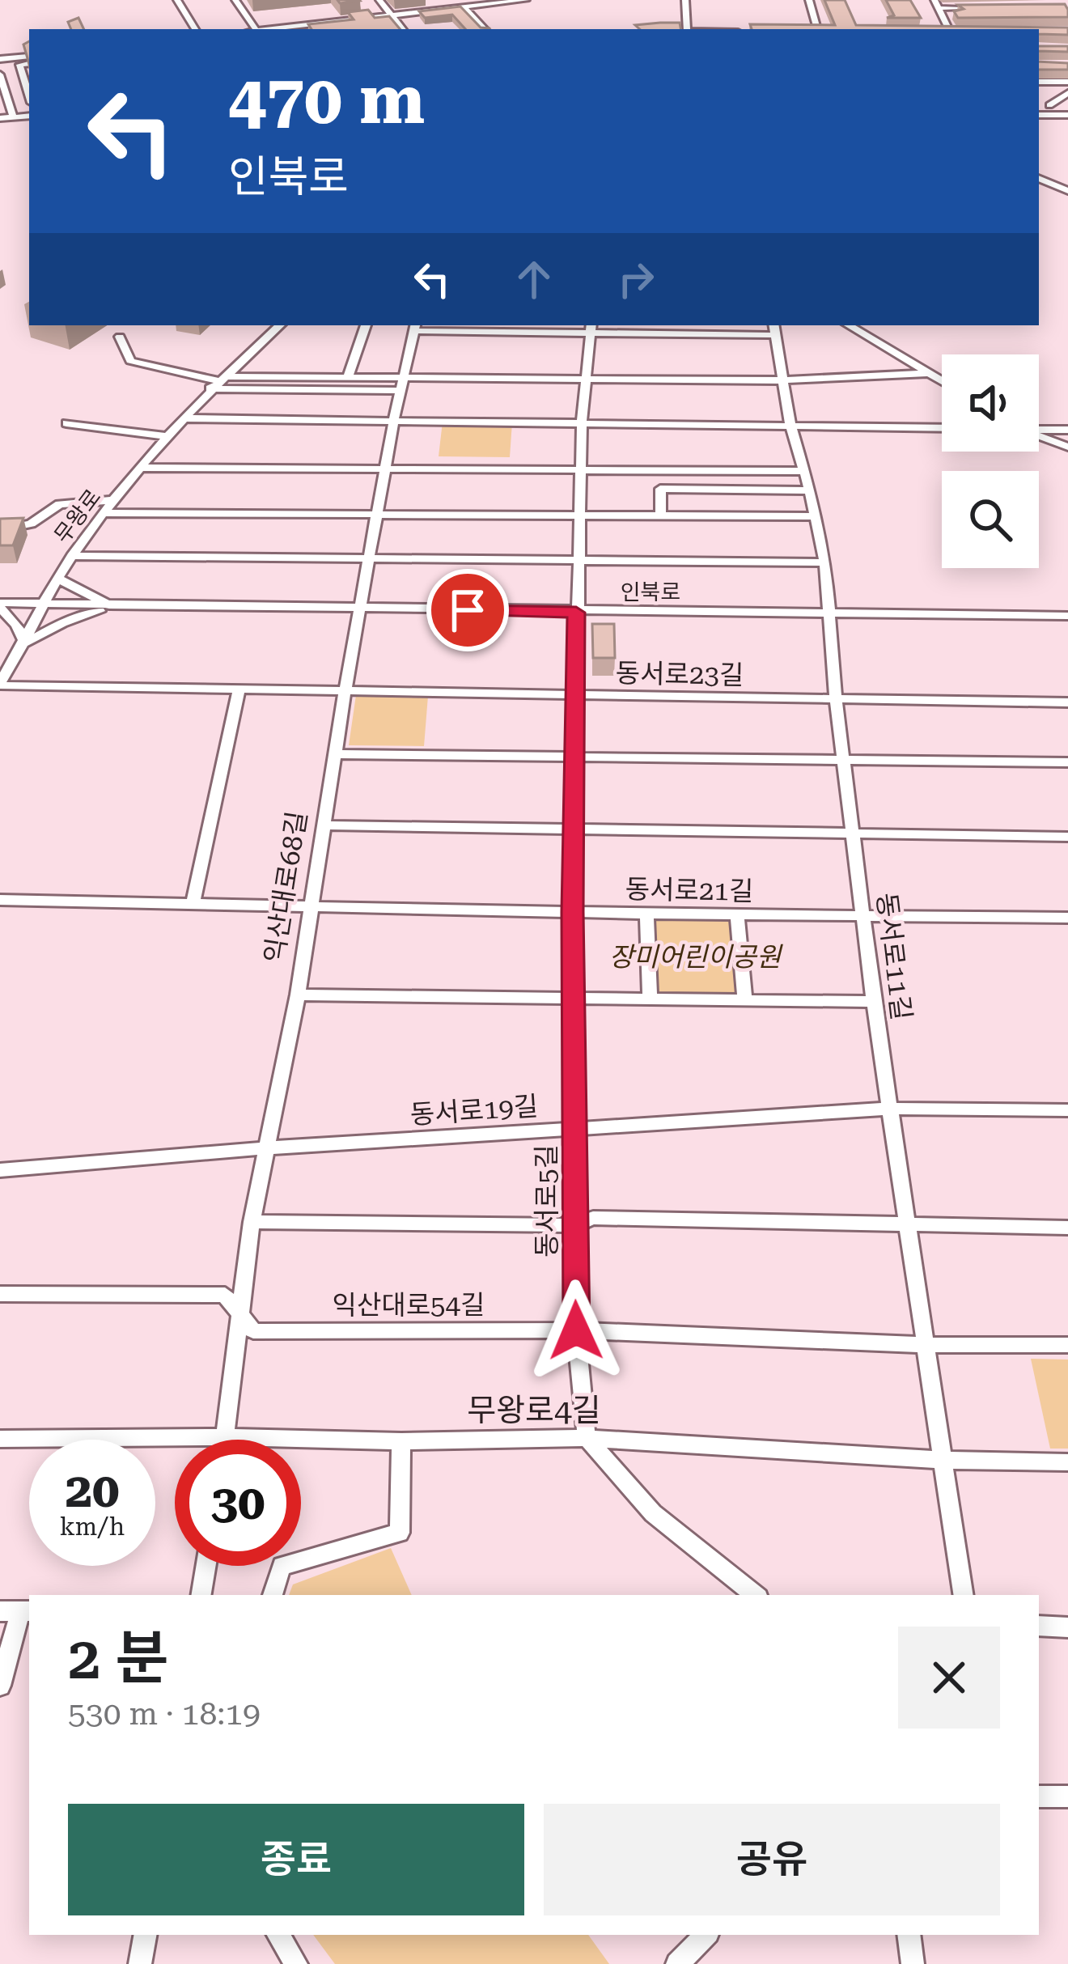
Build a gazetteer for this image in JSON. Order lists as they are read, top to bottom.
{
  "streets": {
    "street": [
      "무왕로",
      "인북로",
      "동서로23길",
      "익산대로68길",
      "동서로21길",
      "동서로11길",
      "동서로19길",
      "동서로5길",
      "익산대로54길",
      "무왕로4길"
    ]
  },
  "crossings": [
    ["무왕로", "인북로"],
    ["무왕로", "동서로23길"],
    ["인북로", "익산대로68길"],
    ["인북로", "동서로11길"],
    ["인북로", "동서로5길"],
    ["동서로23길", "익산대로68길"],
    ["동서로23길", "동서로11길"],
    ["동서로23길", "동서로5길"],
    ["익산대로68길", "동서로21길"],
    ["익산대로68길", "동서로19길"],
    ["익산대로68길", "익산대로54길"],
    ["익산대로68길", "무왕로4길"],
    ["동서로21길", "동서로11길"],
    ["동서로21길", "동서로5길"],
    ["동서로11길", "동서로19길"],
    ["동서로11길", "익산대로54길"],
    ["동서로11길", "무왕로4길"],
    ["동서로19길", "동서로5길"],
    ["동서로5길", "익산대로54길"],
    ["동서로5길", "무왕로4길"]
  ],
  "parks": ["장미어린이공원"],
  "page": {
    "turn": ["470 m", "인북로"],
    "speed": "20 km/h",
    "limit": "30",
    "heading": ["2 분", "530 m · 18:19"],
    "buttons": ["종료", "공유"]
  }
}
